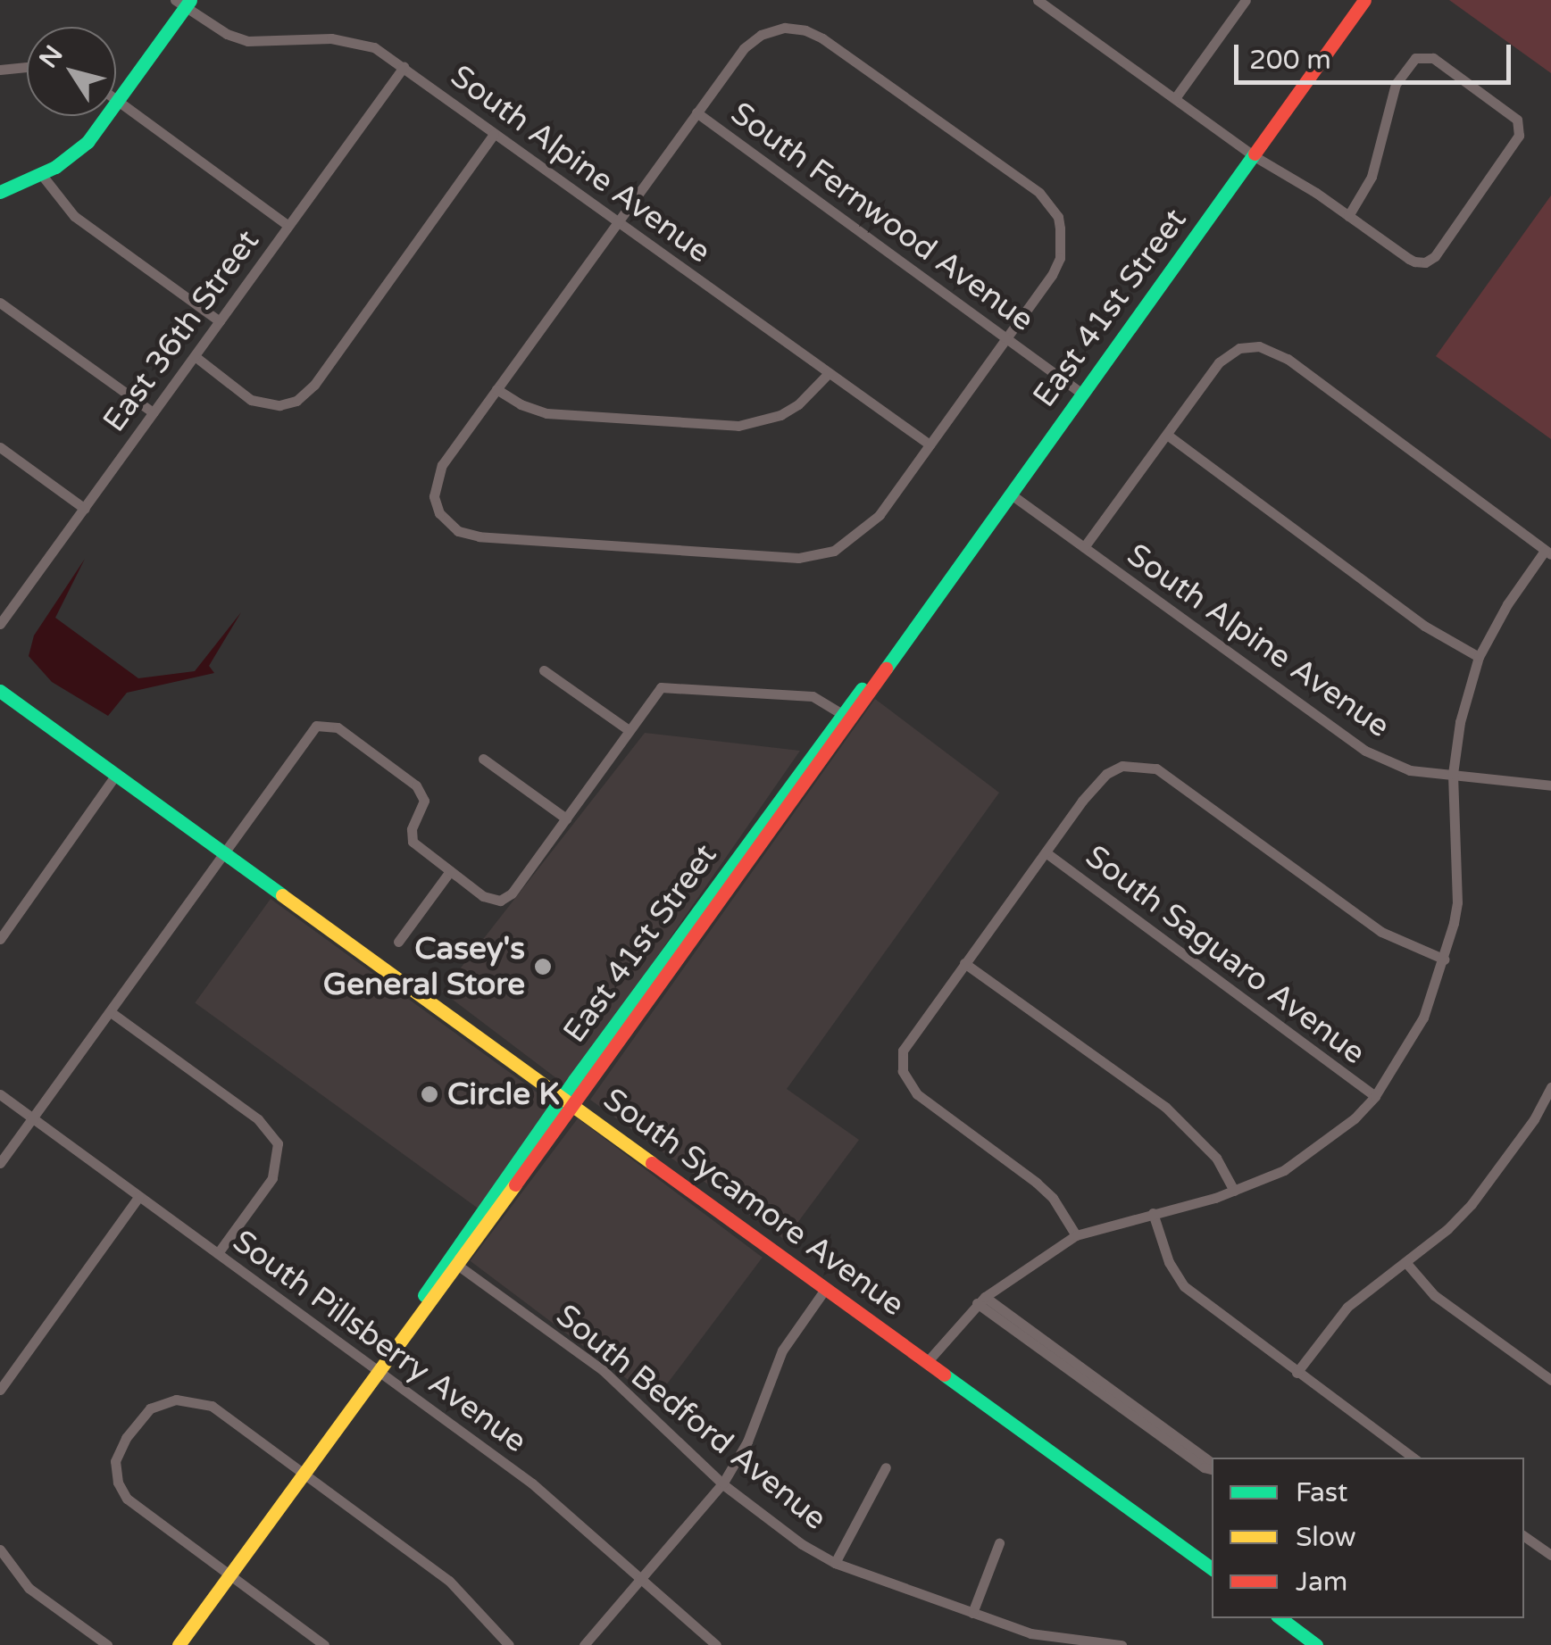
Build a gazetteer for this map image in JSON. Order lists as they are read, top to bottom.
{
  "streets": {
    "main road": ["East 41st Street", "South Sycamore Avenue"],
    "street": [
      "South Alpine Avenue",
      "South Fernwood Avenue",
      "East 36th Street",
      "South Saguaro Avenue",
      "South Pillsberry Avenue",
      "South Bedford Avenue"
    ]
  },
  "crossings": [
    ["South Alpine Avenue", "East 41st Street"],
    ["South Alpine Avenue", "East 36th Street"],
    ["South Fernwood Avenue", "East 41st Street"],
    ["East 41st Street", "South Sycamore Avenue"],
    ["East 41st Street", "South Pillsberry Avenue"],
    ["East 41st Street", "South Bedford Avenue"]
  ],
  "places": ["Casey's General Store", "Circle K"],
  "legend": ["Fast", "Slow", "Jam"],
  "scale_bar": "200 m",
  "north": "top left"
}
